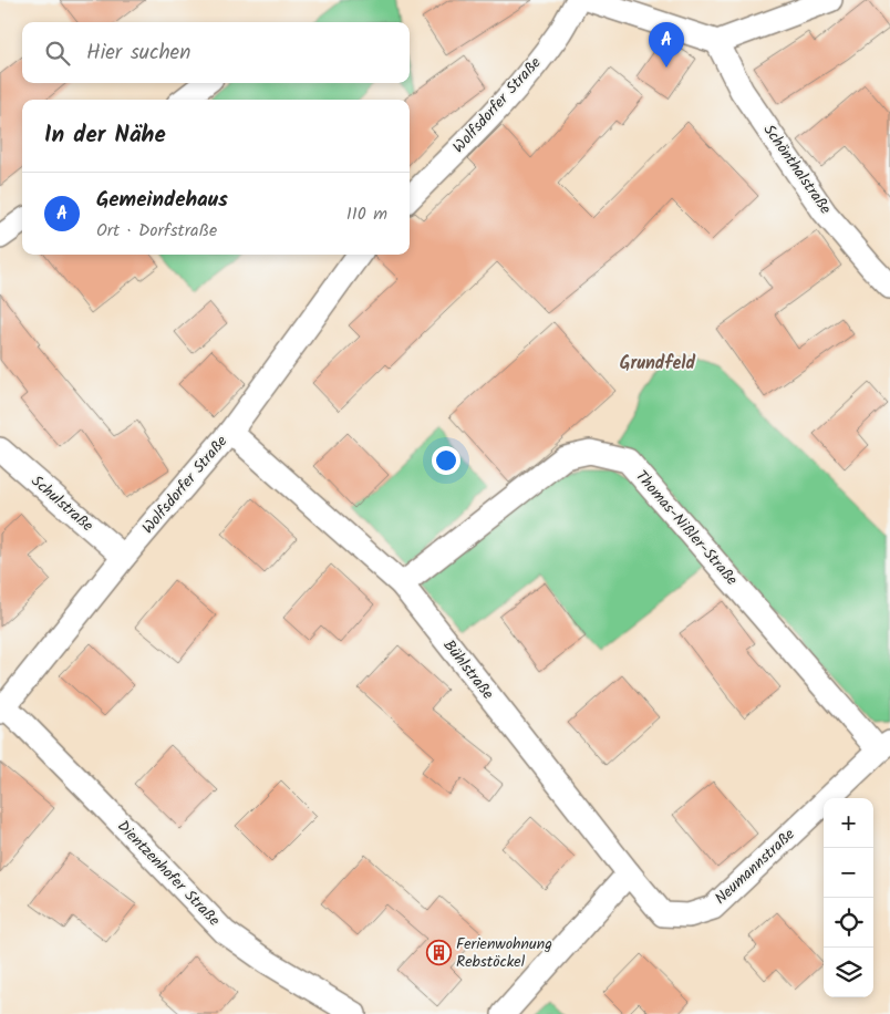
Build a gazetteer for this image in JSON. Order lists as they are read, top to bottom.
{
  "streets": {
    "street": [
      "Wolfsdorfer Straße",
      "Schönthalstraße",
      "Schulstraße",
      "Thomas-Nißler-Straße",
      "Bühlstraße",
      "Neumannstraße",
      "Dientzenhofer Straße"
    ]
  },
  "crossings": [
    ["Wolfsdorfer Straße", "Schulstraße"],
    ["Wolfsdorfer Straße", "Bühlstraße"],
    ["Wolfsdorfer Straße", "Dientzenhofer Straße"],
    ["Thomas-Nißler-Straße", "Bühlstraße"],
    ["Thomas-Nißler-Straße", "Neumannstraße"],
    ["Bühlstraße", "Neumannstraße"]
  ],
  "districts": ["Grundfeld"],
  "places": {
    "building": ["Ferienwohnung Rebstöckel"]
  },
  "page": {
    "pins": "A",
    "search": "Hier suchen",
    "heading": "In der Nähe",
    "list": [
      {
        "mark": "A",
        "name": "Gemeindehaus",
        "note": "Ort · Dorfstraße",
        "value": "110 m"
      }
    ],
    "map_buttons": ["+", "−"]
  }
}
